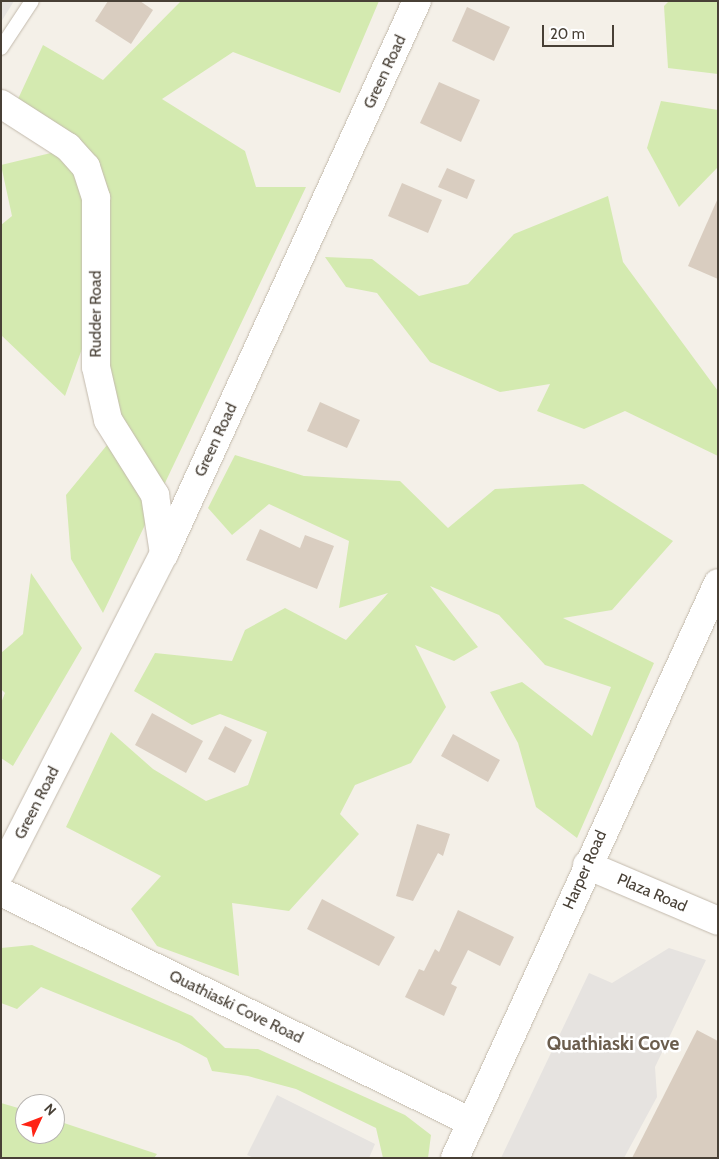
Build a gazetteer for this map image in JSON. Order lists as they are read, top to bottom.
{
  "streets": {
    "street": [
      "Green Road",
      "Rudder Road",
      "Harper Road",
      "Plaza Road",
      "Quathiaski Cove Road"
    ]
  },
  "crossings": [
    ["Green Road", "Rudder Road"],
    ["Harper Road", "Plaza Road"],
    ["Harper Road", "Quathiaski Cove Road"]
  ],
  "districts": ["Quathiaski Cove"],
  "scale_bar": "20 m",
  "north": "top right"
}
